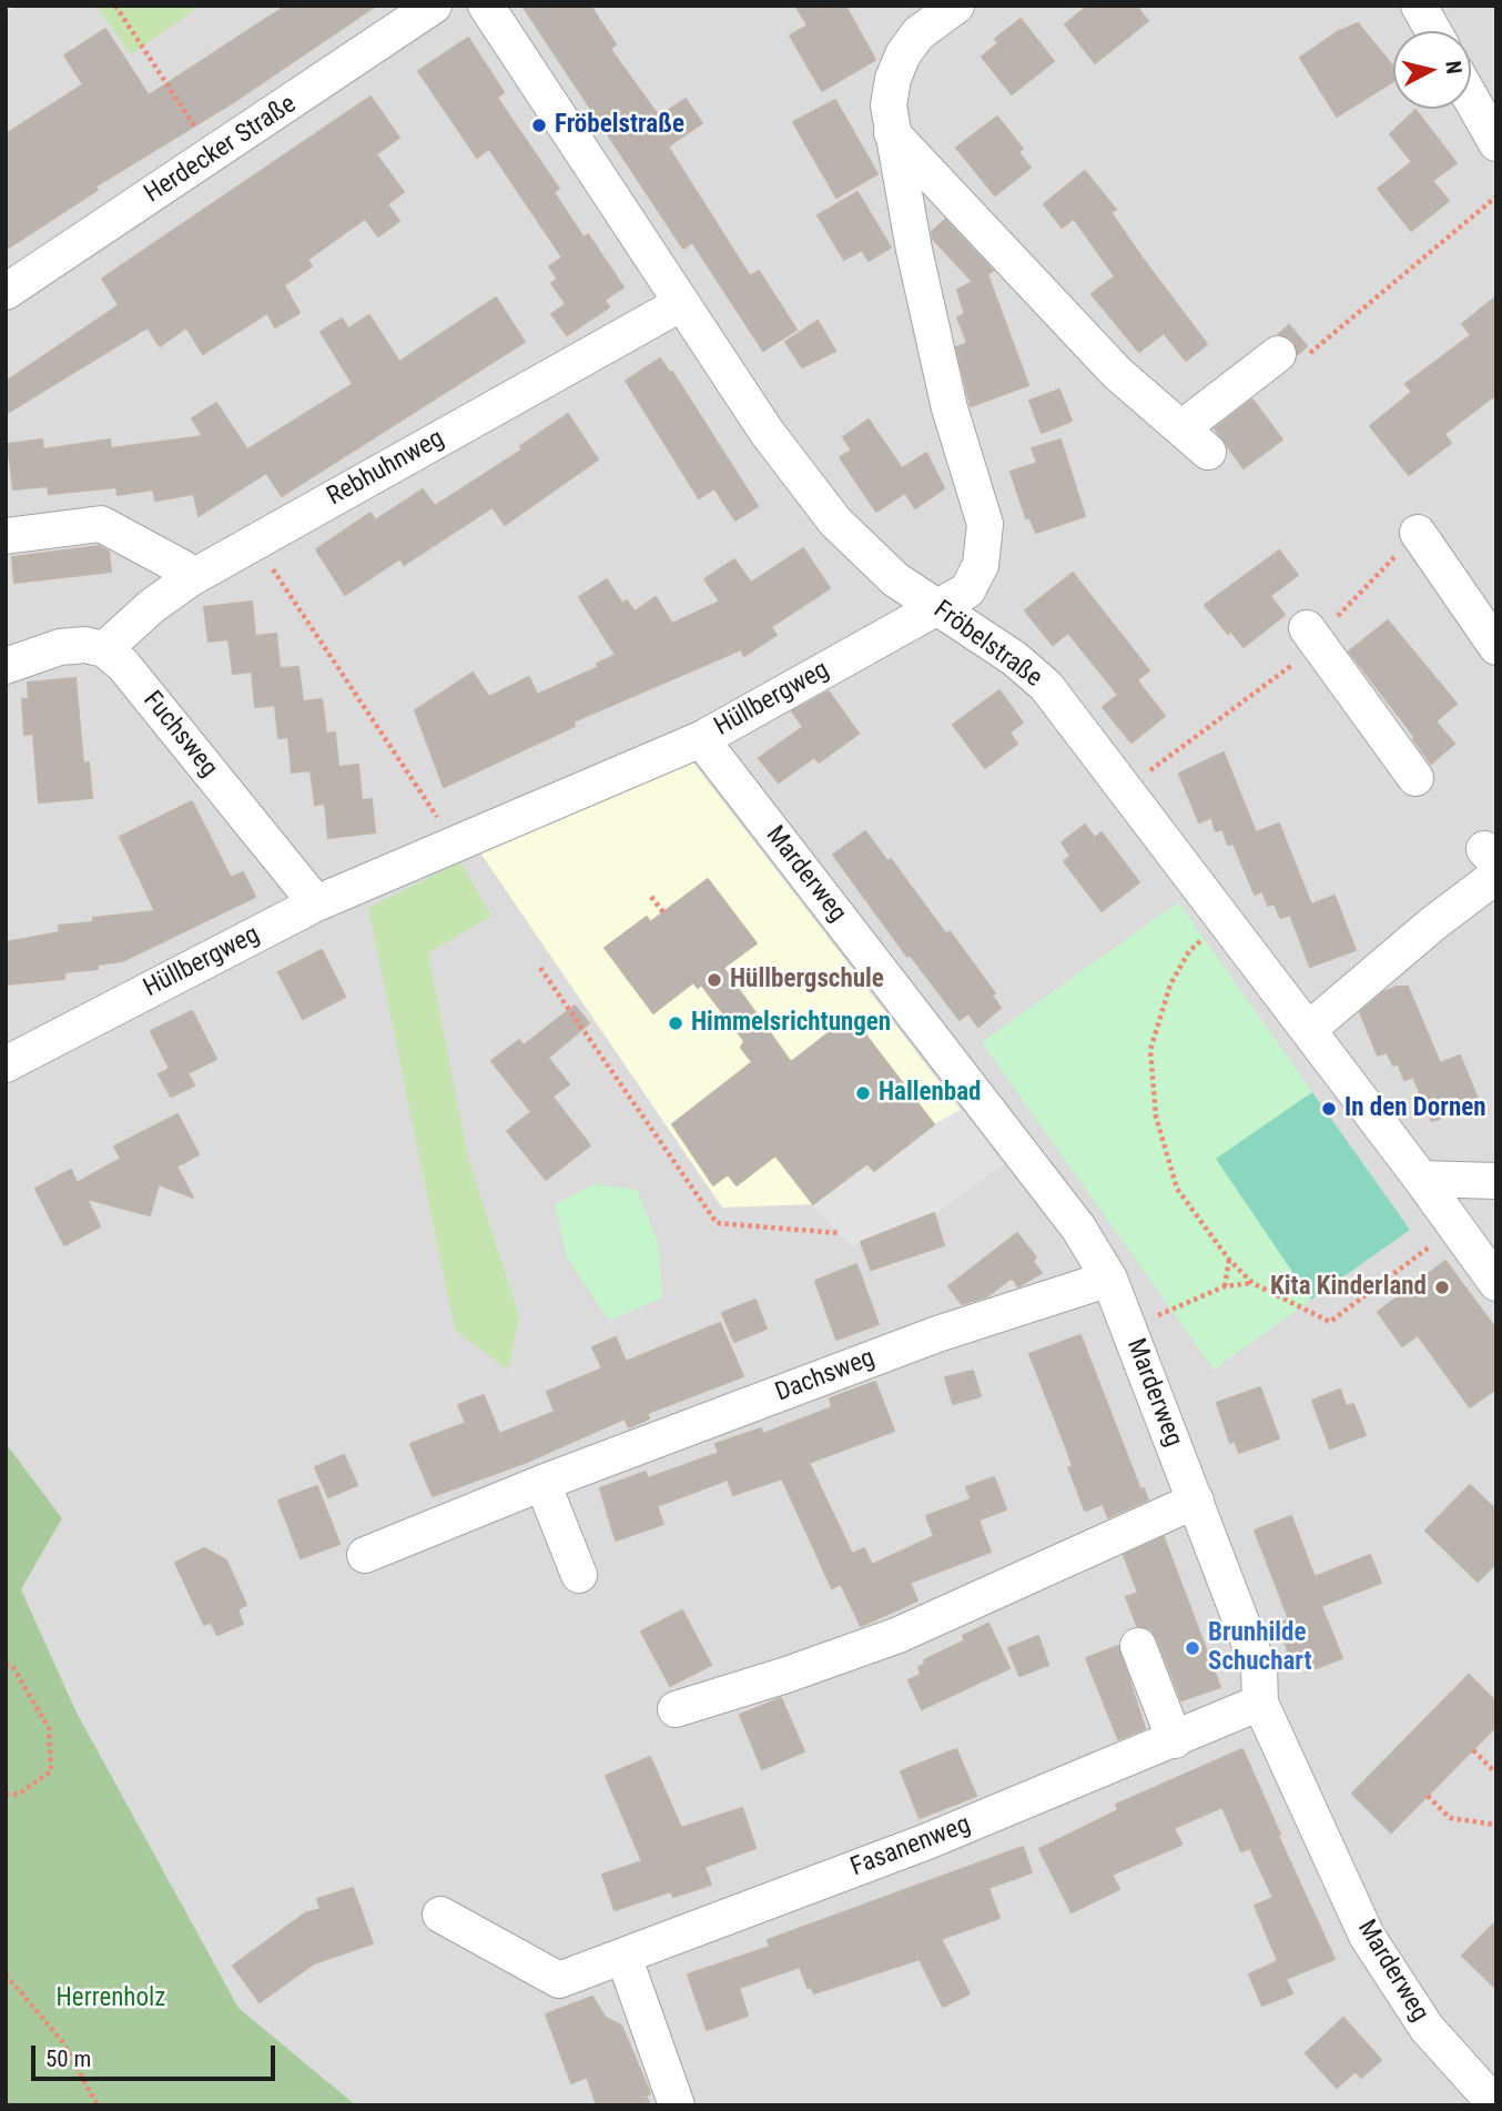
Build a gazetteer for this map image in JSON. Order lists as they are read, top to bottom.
{
  "streets": {
    "street": [
      "Herdecker Straße",
      "Rebhuhnweg",
      "Fröbelstraße",
      "Hüllbergweg",
      "Fuchsweg",
      "Marderweg",
      "Dachsweg",
      "Fasanenweg"
    ]
  },
  "crossings": [
    ["Rebhuhnweg", "Fröbelstraße"],
    ["Rebhuhnweg", "Fuchsweg"],
    ["Fröbelstraße", "Hüllbergweg"],
    ["Hüllbergweg", "Fuchsweg"],
    ["Hüllbergweg", "Marderweg"],
    ["Marderweg", "Dachsweg"],
    ["Marderweg", "Fasanenweg"]
  ],
  "parks": ["Herrenholz"],
  "places": [
    "Fröbelstraße",
    "Hüllbergschule",
    "Himmelsrichtungen",
    "Hallenbad",
    "In den Dornen",
    "Kita Kinderland",
    "Brunhilde Schuchart"
  ],
  "scale_bar": "50 m",
  "north": "right"
}
